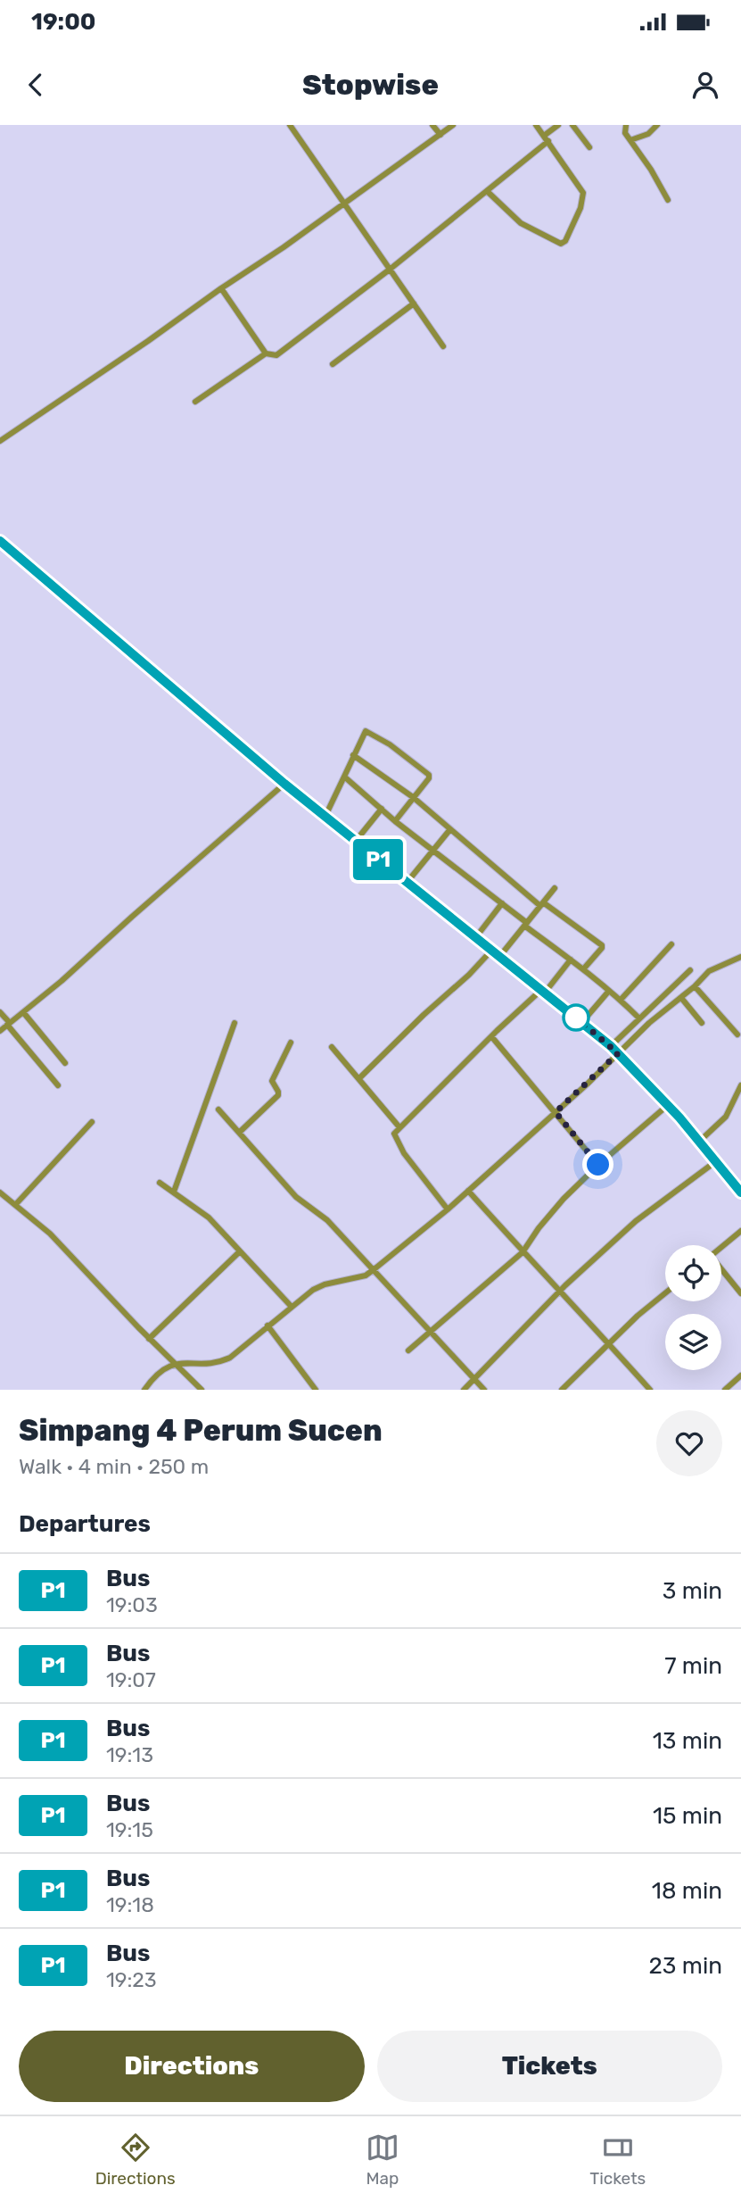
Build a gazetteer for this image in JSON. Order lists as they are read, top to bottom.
{
  "lines": ["bus line P1"],
  "page": {
    "status": "19:00",
    "header": "Stopwise",
    "on_map": "P1",
    "heading": [
      ["Simpang 4 Perum Sucen", "Walk · 4 min · 250 m"],
      "Departures"
    ],
    "list": [
      {
        "mark": "P1",
        "name": "Bus",
        "note": "19:03",
        "value": "3 min"
      },
      {
        "mark": "P1",
        "name": "Bus",
        "note": "19:07",
        "value": "7 min"
      },
      {
        "mark": "P1",
        "name": "Bus",
        "note": "19:13",
        "value": "13 min"
      },
      {
        "mark": "P1",
        "name": "Bus",
        "note": "19:15",
        "value": "15 min"
      },
      {
        "mark": "P1",
        "name": "Bus",
        "note": "19:18",
        "value": "18 min"
      },
      {
        "mark": "P1",
        "name": "Bus",
        "note": "19:23",
        "value": "23 min"
      }
    ],
    "buttons": ["Directions", "Tickets"],
    "tabs": ["Directions", "Map", "Tickets"]
  }
}
